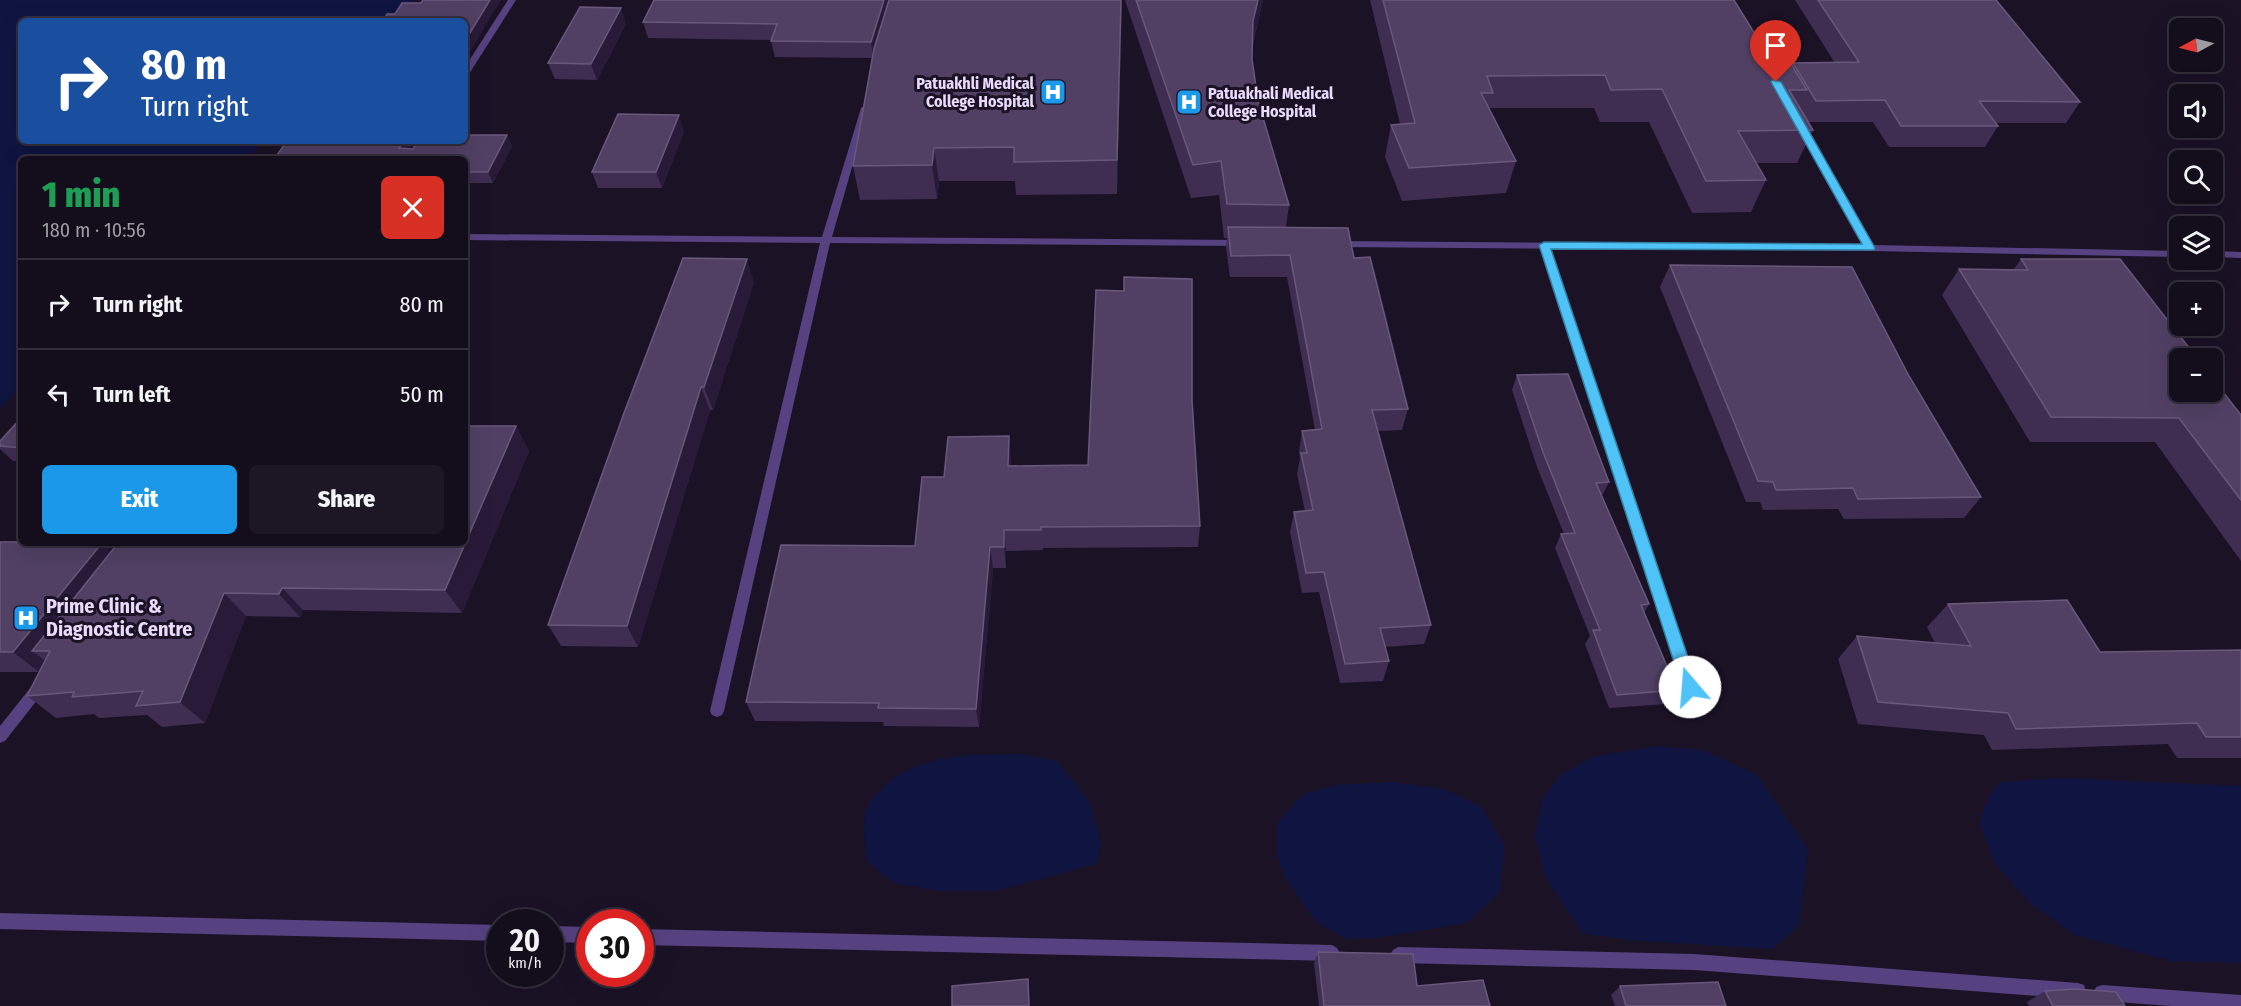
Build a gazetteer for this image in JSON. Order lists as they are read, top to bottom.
{
  "places": {
    "hospital": ["Patuakhli Medical College Hospital", "Patuakhali Medical College Hospital", "Prime Clinic & Diagnostic Centre"]
  },
  "north": "left",
  "page": {
    "map_buttons": ["+", "−"],
    "turn": ["80 m", "Turn right"],
    "heading": ["1 min", "180 m · 10:56"],
    "list": [
      {
        "name": "Turn right",
        "value": "80 m"
      },
      {
        "name": "Turn left",
        "value": "50 m"
      }
    ],
    "buttons": ["Exit", "Share"],
    "speed": "20 km/h",
    "limit": "30"
  }
}
